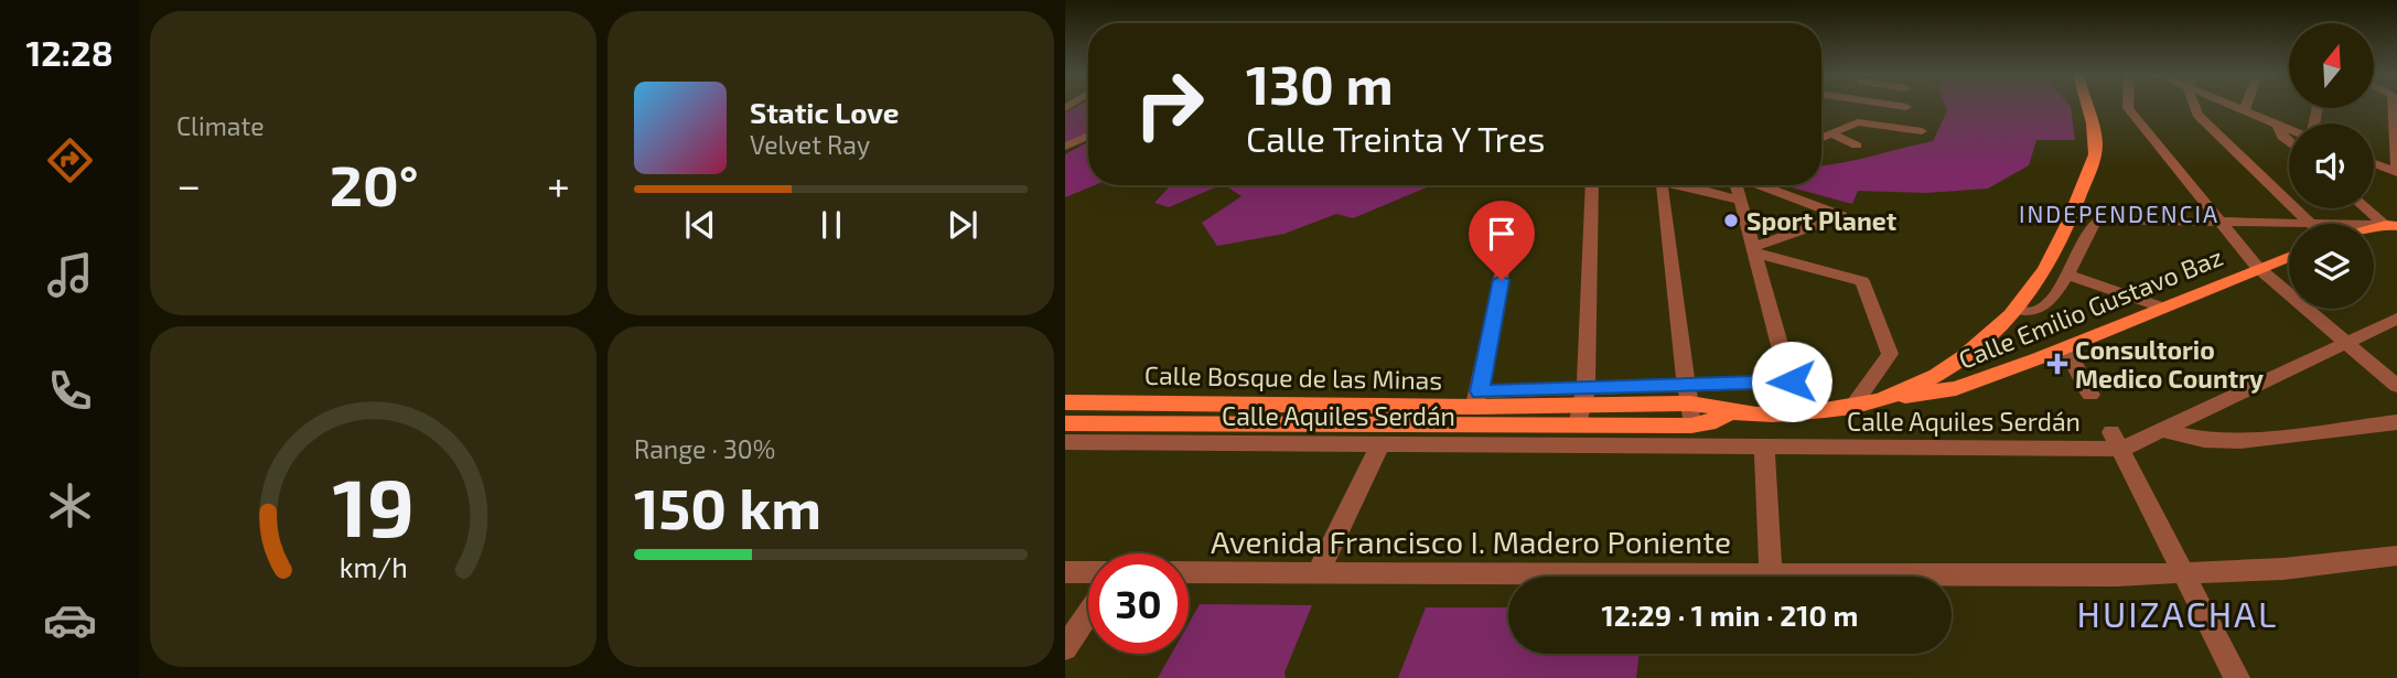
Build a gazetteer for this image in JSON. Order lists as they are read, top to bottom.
{
  "streets": {
    "main road": ["Calle Emilio Gustavo Baz", "Calle Bosque de las Minas"],
    "street": ["Calle Aquiles Serdán", "Avenida Francisco I. Madero Poniente"]
  },
  "crossings": [
    ["Calle Emilio Gustavo Baz", "Calle Bosque de las Minas"]
  ],
  "districts": ["INDEPENDENCIA", "HUIZACHAL"],
  "places": {
    "other": ["Sport Planet"],
    "health": ["Consultorio Medico Country"]
  },
  "north": "top",
  "page": {
    "tabs": "12:28",
    "tile": [
      "Climate",
      ["Range · 30%", "150 km"]
    ],
    "turn": ["130 m", "Calle Treinta Y Tres"],
    "song": ["Static Love", "Velvet Ray"],
    "heat": ["−", "20°", "+"],
    "limit": "30",
    "trip": "12:29 · 1 min · 210 m",
    "gauge": ["19", "km/h"]
  }
}
